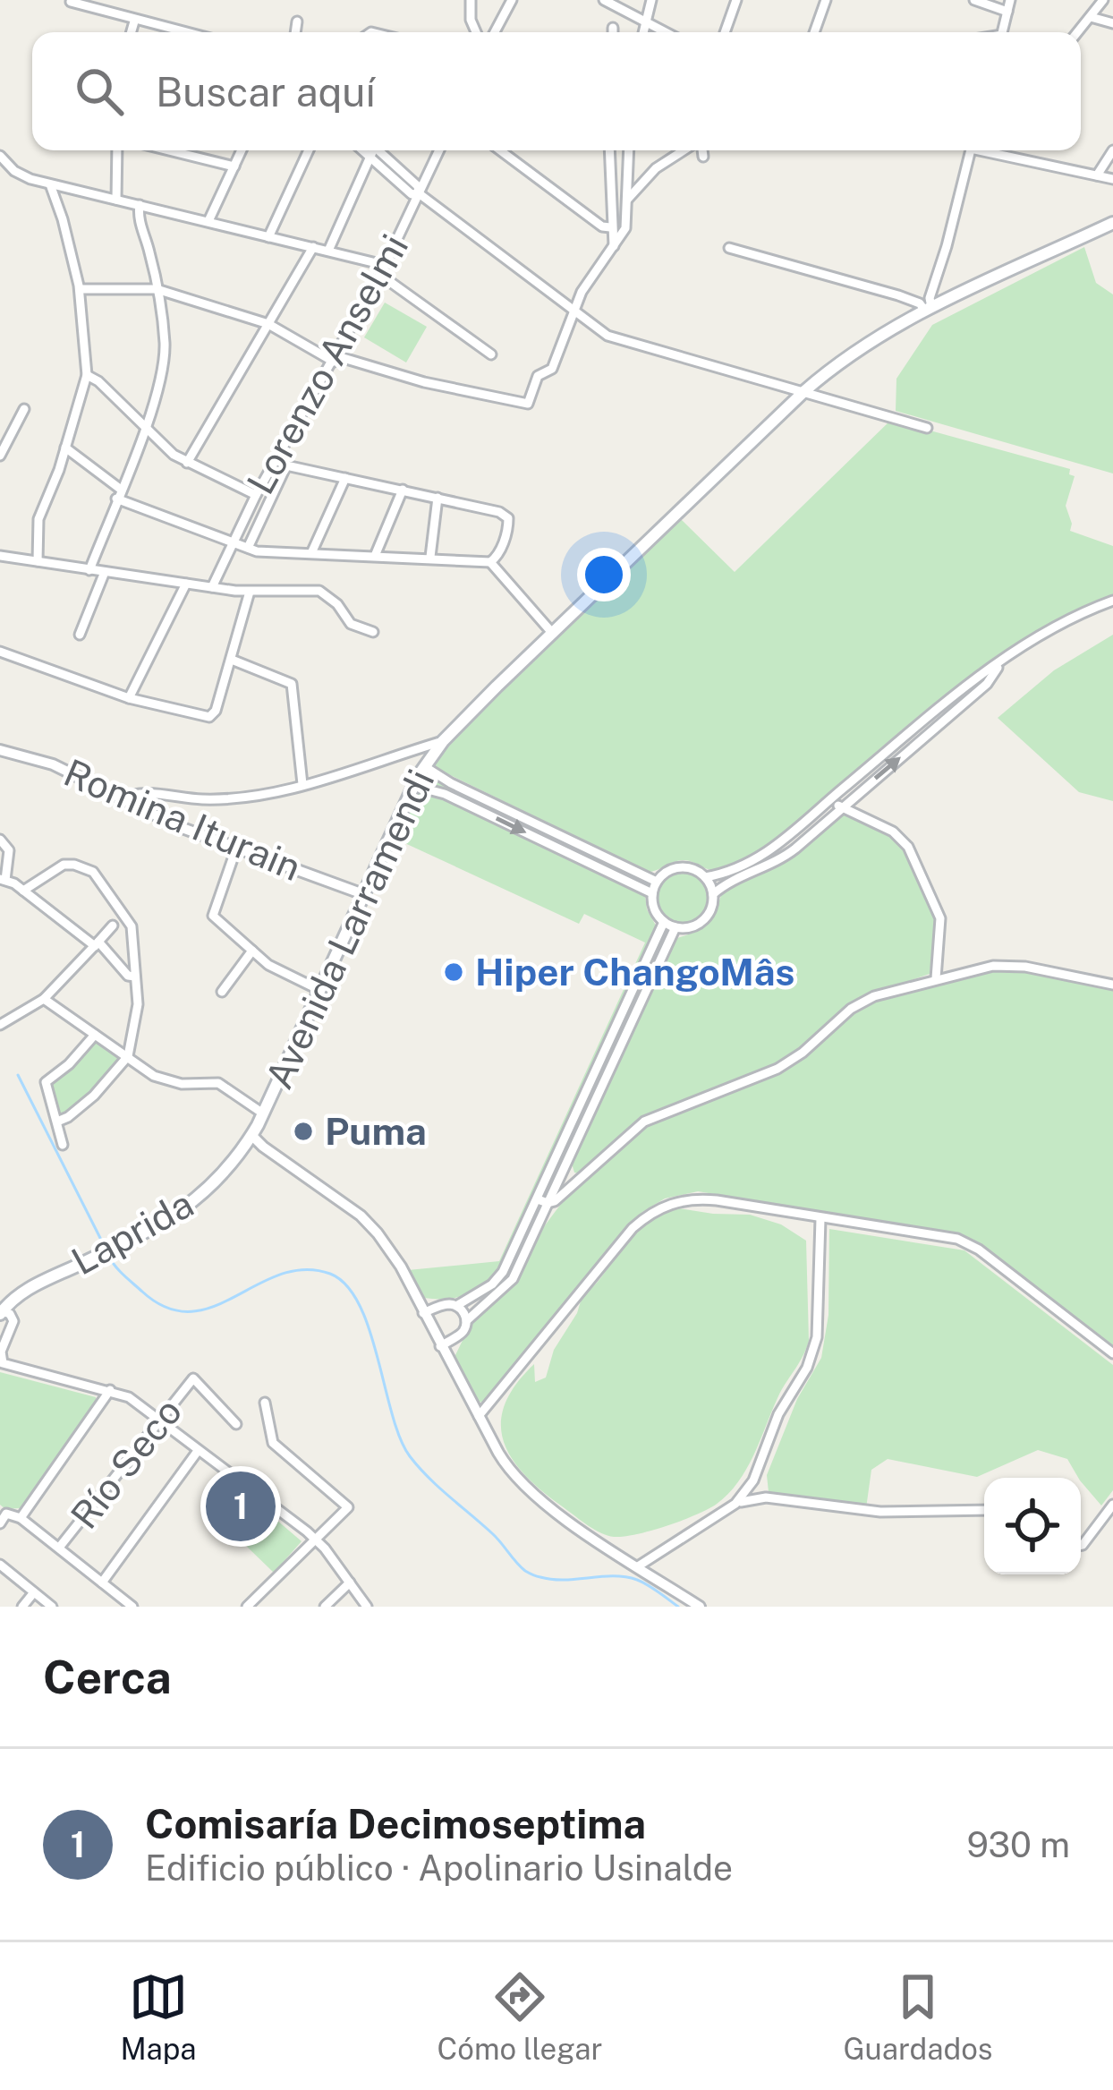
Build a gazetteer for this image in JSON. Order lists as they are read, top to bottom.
{
  "streets": {
    "main road": ["Avenida Larramendi", "Laprida"],
    "street": ["Lorenzo Anselmi", "Romina Iturain", "Río Seco"]
  },
  "crossings": [
    ["Romina Iturain", "Avenida Larramendi"],
    ["Avenida Larramendi", "Laprida"]
  ],
  "places": ["Hiper ChangoMâs", "Puma"],
  "page": {
    "search": "Buscar aquí",
    "pins": "1",
    "heading": "Cerca",
    "list": [
      {
        "mark": "1",
        "name": "Comisaría Decimoseptima",
        "note": "Edificio público · Apolinario Usinalde",
        "value": "930 m"
      }
    ],
    "nav": ["Mapa", "Cómo llegar", "Guardados"]
  }
}
